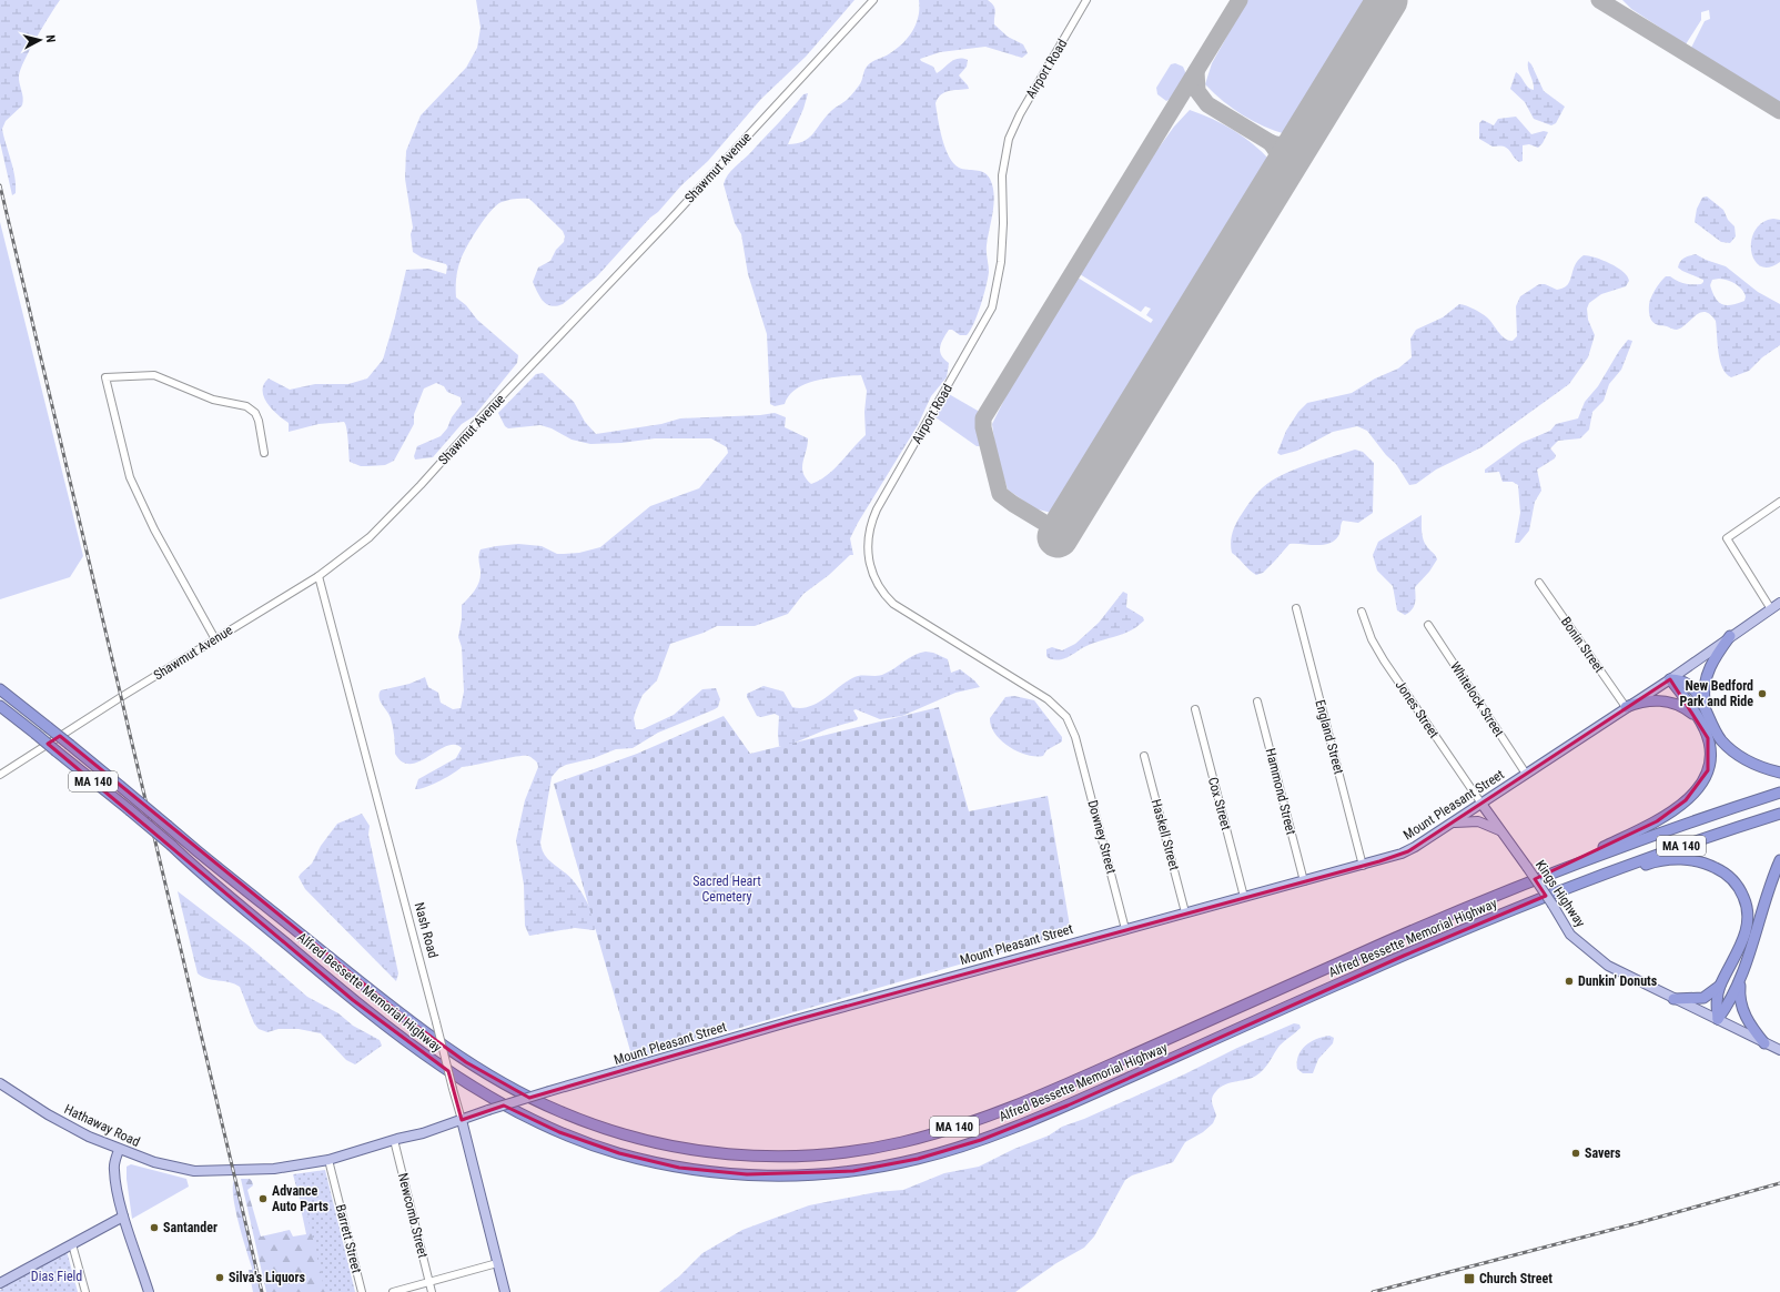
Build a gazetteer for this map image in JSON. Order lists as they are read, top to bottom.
{
  "streets": {
    "highway": ["MA 140", "Alfred Bessette Memorial Highway"],
    "main road": [
      "Mount Pleasant Street",
      "Kings Highway",
      "Nash Road",
      "Hathaway Road"
    ],
    "street": [
      "Airport Road",
      "Shawmut Avenue",
      "Bonin Street",
      "Whitelock Street",
      "Jones Street",
      "England Street",
      "Hammond Street",
      "Cox Street",
      "Haskell Street",
      "Downey Street",
      "Newcomb Street",
      "Barrett Street"
    ]
  },
  "crossings": [
    ["Airport Road", "Downey Street"],
    ["Shawmut Avenue", "Nash Road"],
    ["Bonin Street", "Mount Pleasant Street"],
    ["Whitelock Street", "Mount Pleasant Street"],
    ["Jones Street", "Mount Pleasant Street"],
    ["Jones Street", "Kings Highway"],
    ["England Street", "Mount Pleasant Street"],
    ["Hammond Street", "Mount Pleasant Street"],
    ["Cox Street", "Mount Pleasant Street"],
    ["Mount Pleasant Street", "Haskell Street"],
    ["Mount Pleasant Street", "Downey Street"],
    ["Mount Pleasant Street", "Kings Highway"],
    ["Mount Pleasant Street", "Nash Road"],
    ["Mount Pleasant Street", "Hathaway Road"],
    ["Mount Pleasant Street", "Newcomb Street"],
    ["Mount Pleasant Street", "Barrett Street"]
  ],
  "parks": ["Sacred Heart Cemetery", "Dias Field"],
  "places": {
    "other": [
      "New Bedford Park and Ride",
      "Dunkin' Donuts",
      "Savers",
      "Advance Auto Parts",
      "Santander",
      "Silva's Liquors"
    ],
    "transit": ["Church Street"]
  },
  "north": "right"
}
